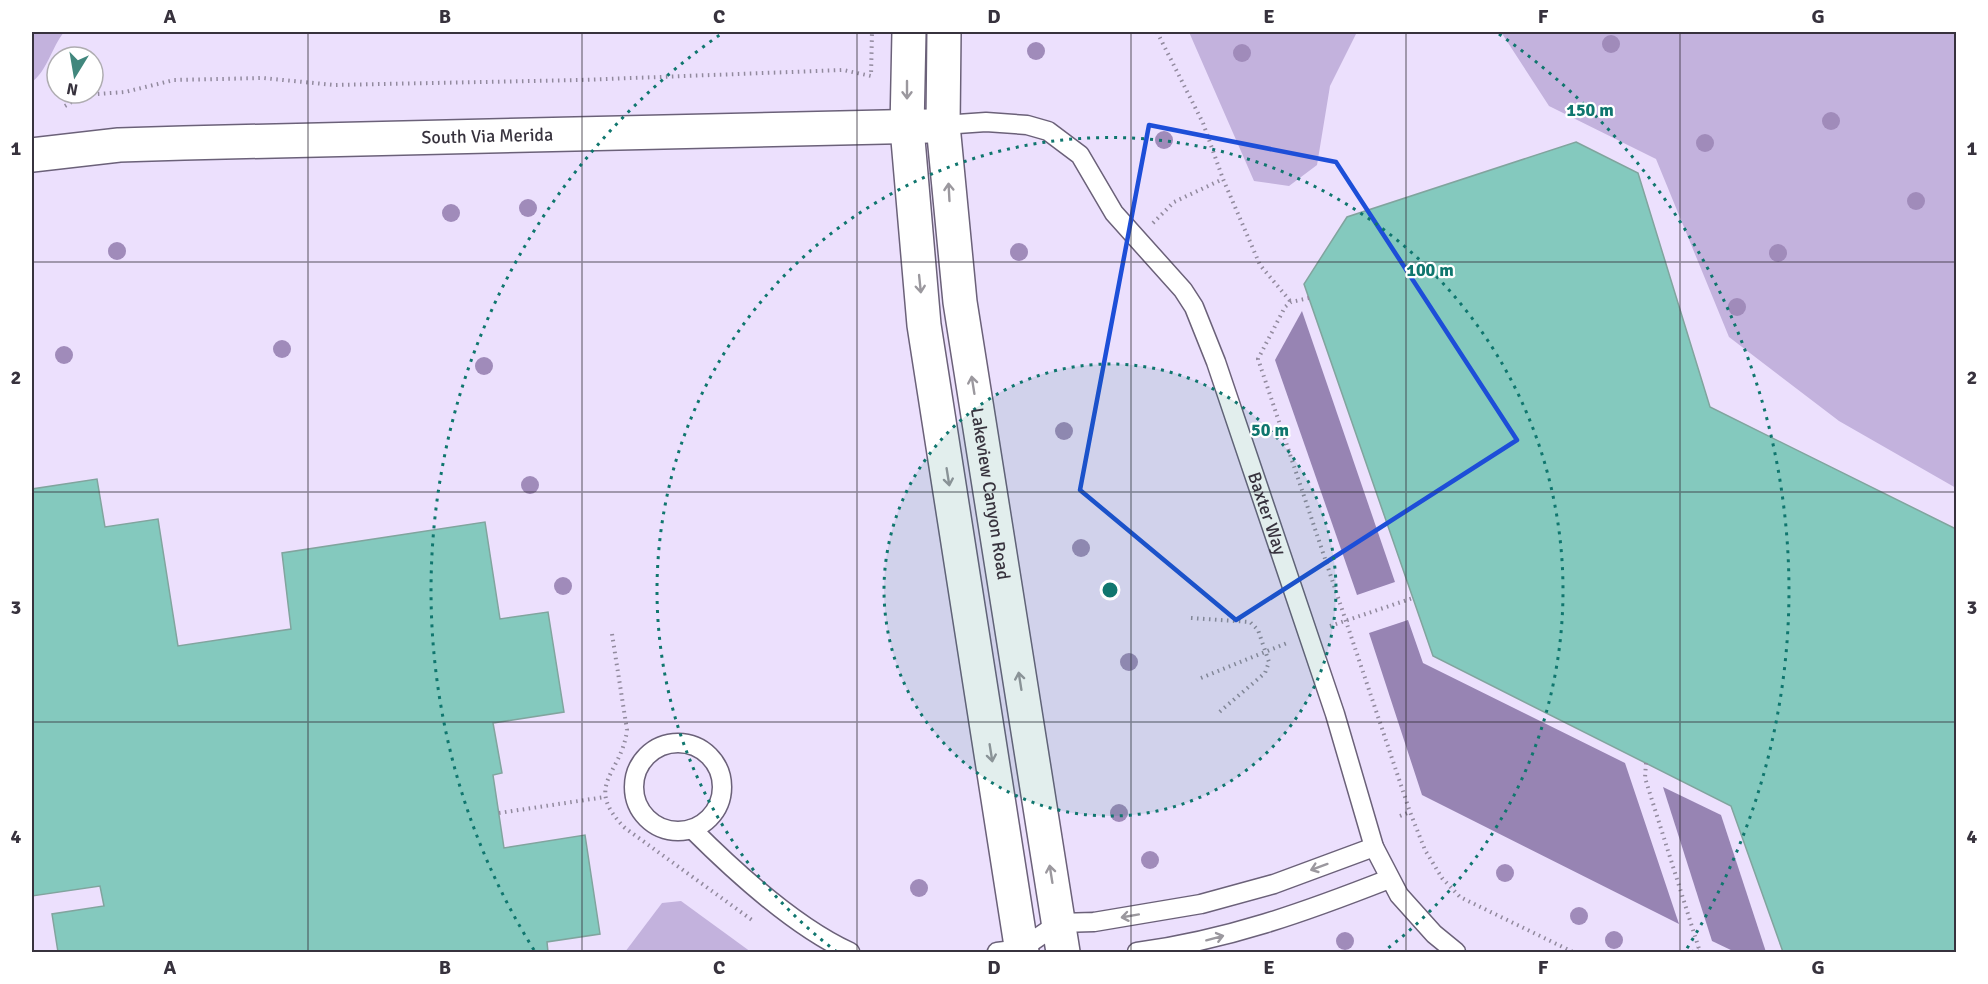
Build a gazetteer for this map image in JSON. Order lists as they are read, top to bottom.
{
  "streets": {
    "street": ["South Via Merida", "Lakeview Canyon Road"],
    "lane": ["Baxter Way"]
  },
  "crossings": [
    ["South Via Merida", "Lakeview Canyon Road"],
    ["South Via Merida", "Baxter Way"],
    ["Lakeview Canyon Road", "Baxter Way"]
  ],
  "north": "bottom",
  "grid": {
    "columns": [
      "A",
      "B",
      "C",
      "D",
      "E",
      "F",
      "G"
    ],
    "rows": [
      "1",
      "2",
      "3",
      "4"
    ]
  },
  "rings": ["150 m", "100 m", "50 m"]
}
